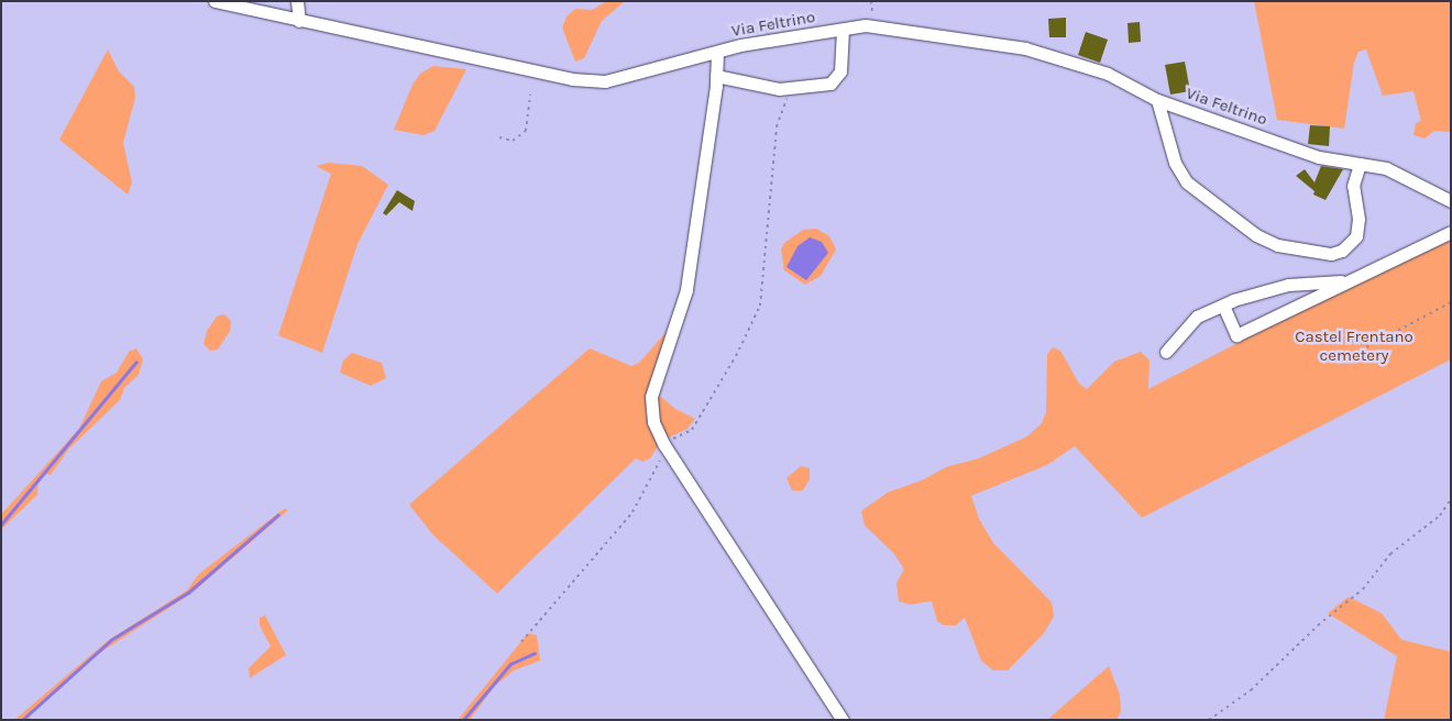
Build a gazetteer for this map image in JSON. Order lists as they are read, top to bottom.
{
  "streets": {
    "street": ["Via Feltrino"]
  },
  "parks": ["Castel Frentano cemetery"]
}
